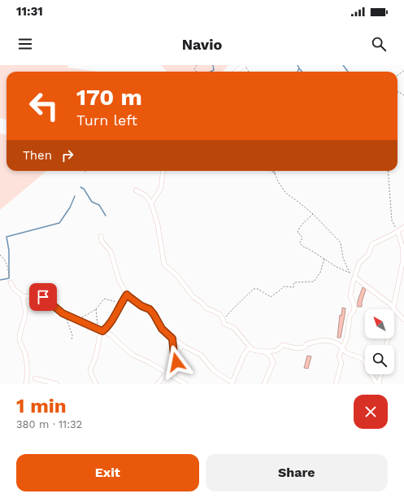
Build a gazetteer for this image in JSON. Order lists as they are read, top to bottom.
{
  "north": "top left",
  "page": {
    "status": "11:31",
    "header": "Navio",
    "turn": ["170 m", "Turn left"],
    "then": "Then",
    "heading": ["1 min", "380 m · 11:32"],
    "buttons": ["Exit", "Share"]
  }
}
